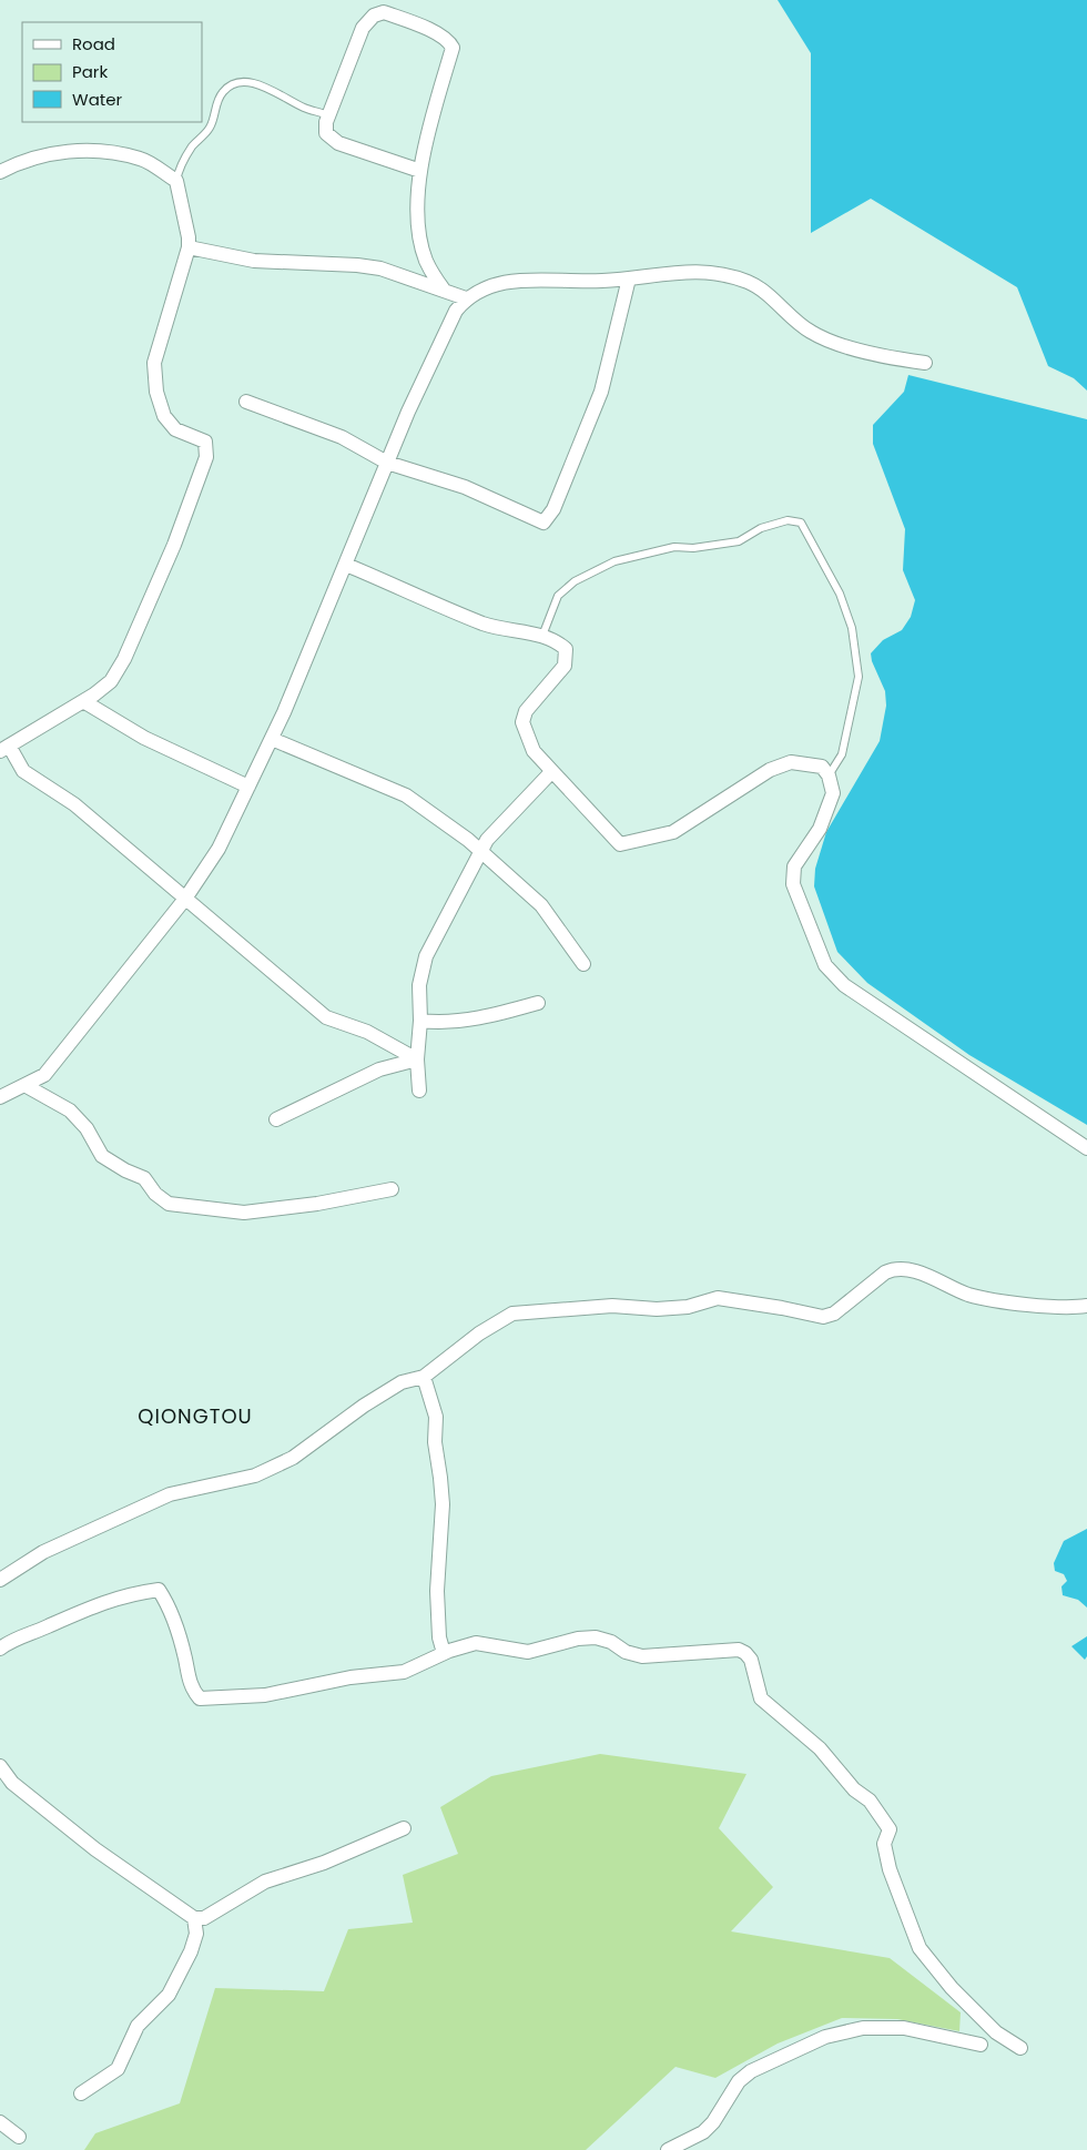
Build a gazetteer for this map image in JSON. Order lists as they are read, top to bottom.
{
  "districts": ["QIONGTOU"],
  "legend": ["Road", "Park", "Water"]
}
